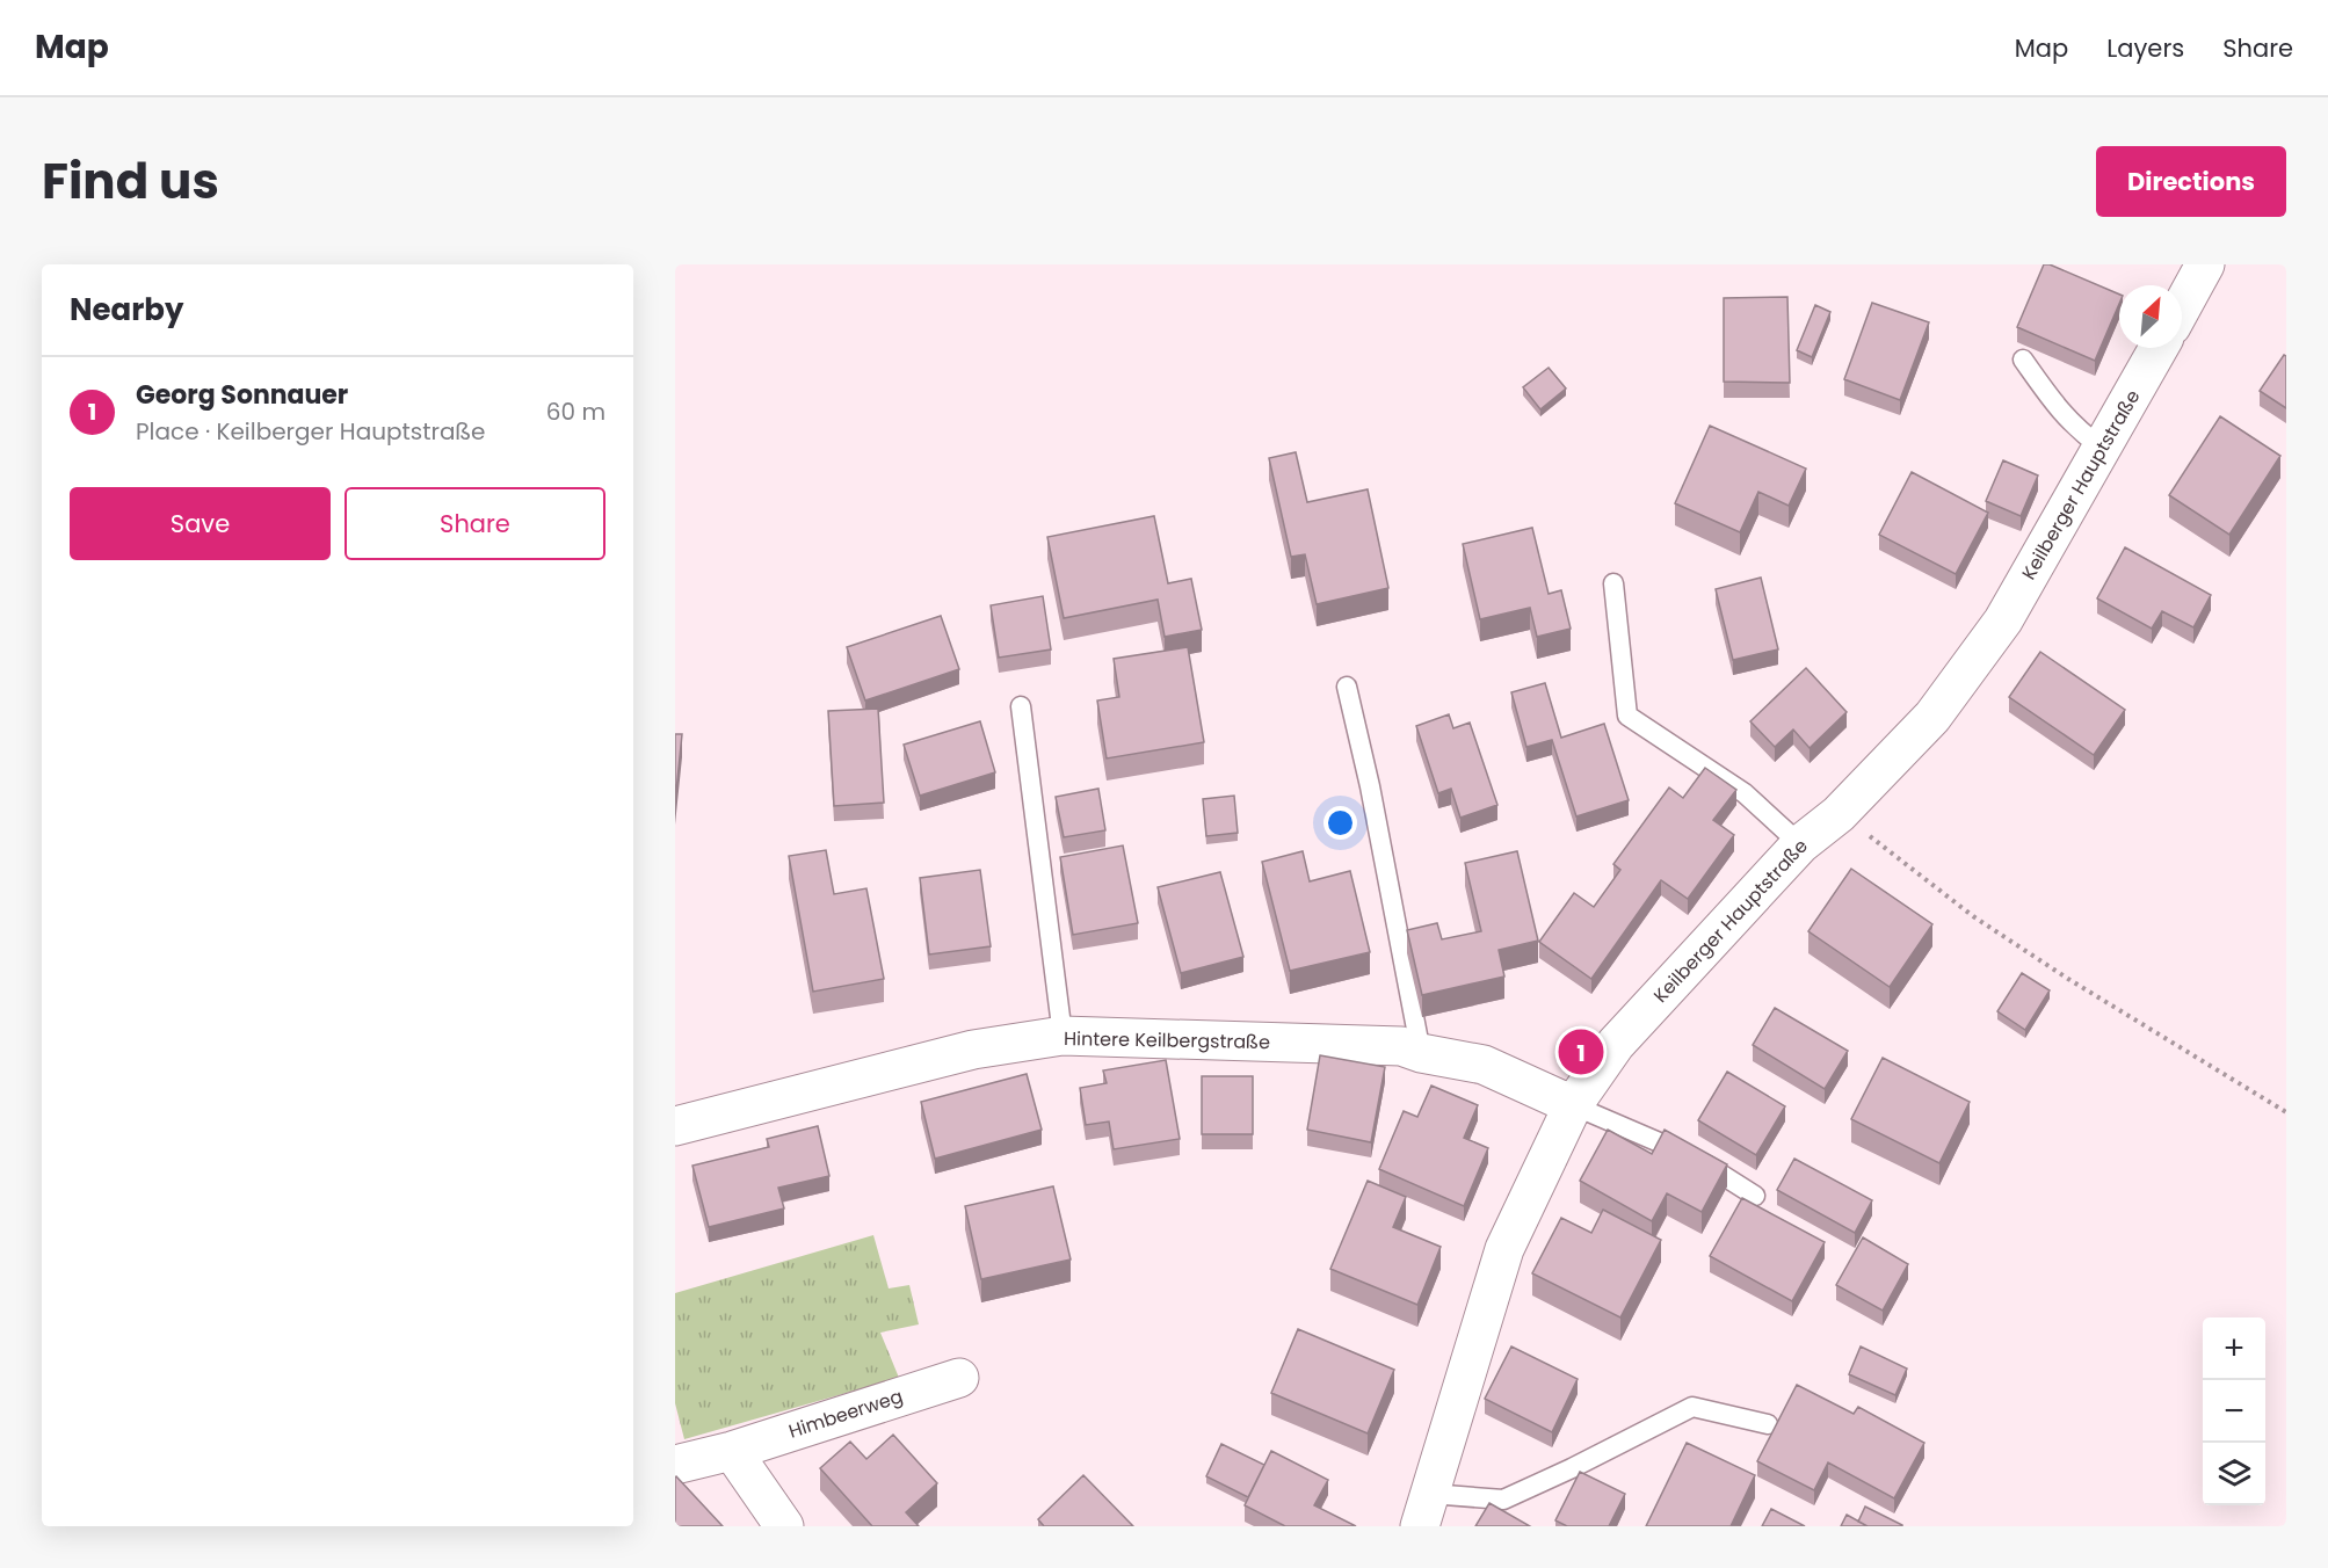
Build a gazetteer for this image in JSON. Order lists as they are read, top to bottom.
{
  "streets": {
    "street": ["Keilberger Hauptstraße", "Hintere Keilbergstraße", "Himbeerweg"]
  },
  "crossings": [
    ["Keilberger Hauptstraße", "Hintere Keilbergstraße"]
  ],
  "north": "top right",
  "page": {
    "header": "Map",
    "nav": ["Map", "Layers", "Share"],
    "title": "Find us",
    "buttons": [
      "Directions",
      ["Save", "Share"]
    ],
    "heading": "Nearby",
    "list": [
      {
        "mark": "1",
        "name": "Georg Sonnauer",
        "note": "Place · Keilberger Hauptstraße",
        "value": "60 m"
      }
    ],
    "pins": "1",
    "map_buttons": ["+", "−"]
  }
}
